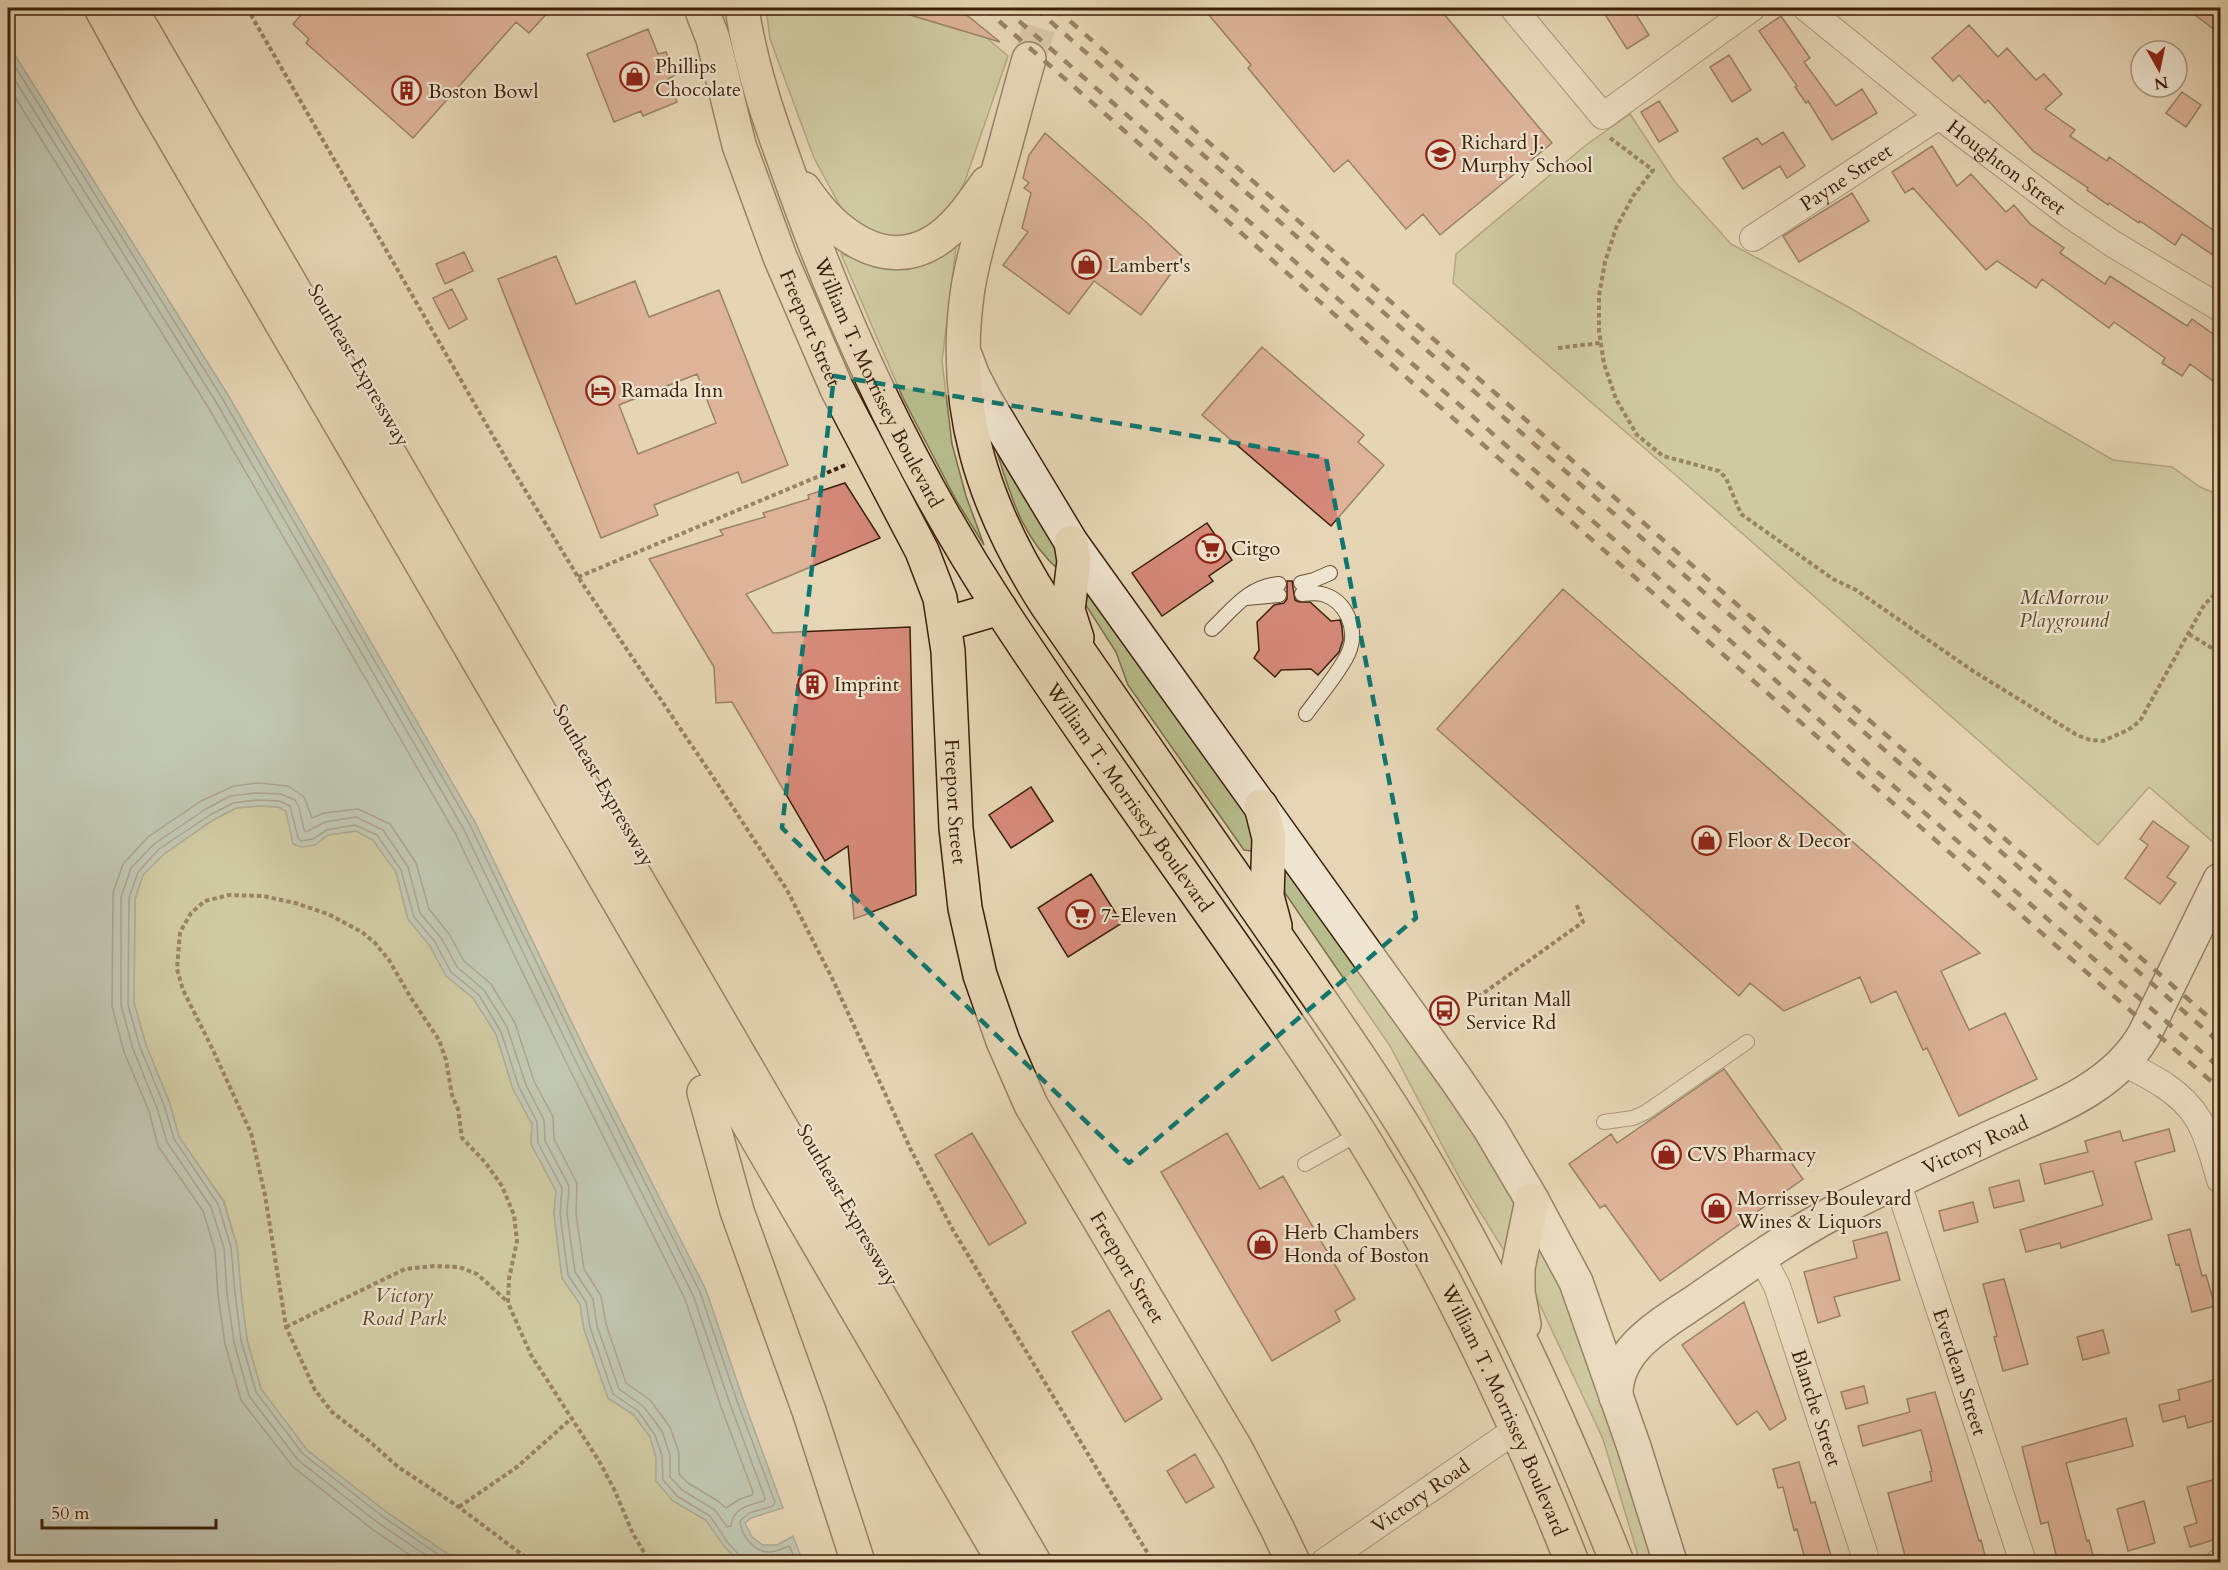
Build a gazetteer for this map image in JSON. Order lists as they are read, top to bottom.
{
  "streets": {
    "main road": [
      "Freeport Street",
      "Southeast Expressway",
      "William T. Morrissey Boulevard",
      "Victory Road"
    ],
    "street": [
      "Houghton Street",
      "Payne Street",
      "Everdean Street",
      "Blanche Street"
    ]
  },
  "crossings": [
    ["Houghton Street", "Payne Street"],
    ["William T. Morrissey Boulevard", "Victory Road"],
    ["Victory Road", "Everdean Street"],
    ["Victory Road", "Blanche Street"]
  ],
  "parks": ["McMorrow Playground", "Victory Road Park"],
  "places": {
    "shop": [
      "Phillips Chocolate",
      "Lambert's",
      "Floor & Decor",
      "CVS Pharmacy",
      "Morrissey Boulevard Wines & Liquors",
      "Herb Chambers Honda of Boston"
    ],
    "building": ["Boston Bowl", "Imprint"],
    "school or university": ["Richard J. Murphy School"],
    "hotel": ["Ramada Inn"],
    "supermarket": ["Citgo", "7-Eleven"],
    "bus stop": ["Puritan Mall Service Rd"]
  },
  "scale_bar": "50 m",
  "north": "bottom"
}
